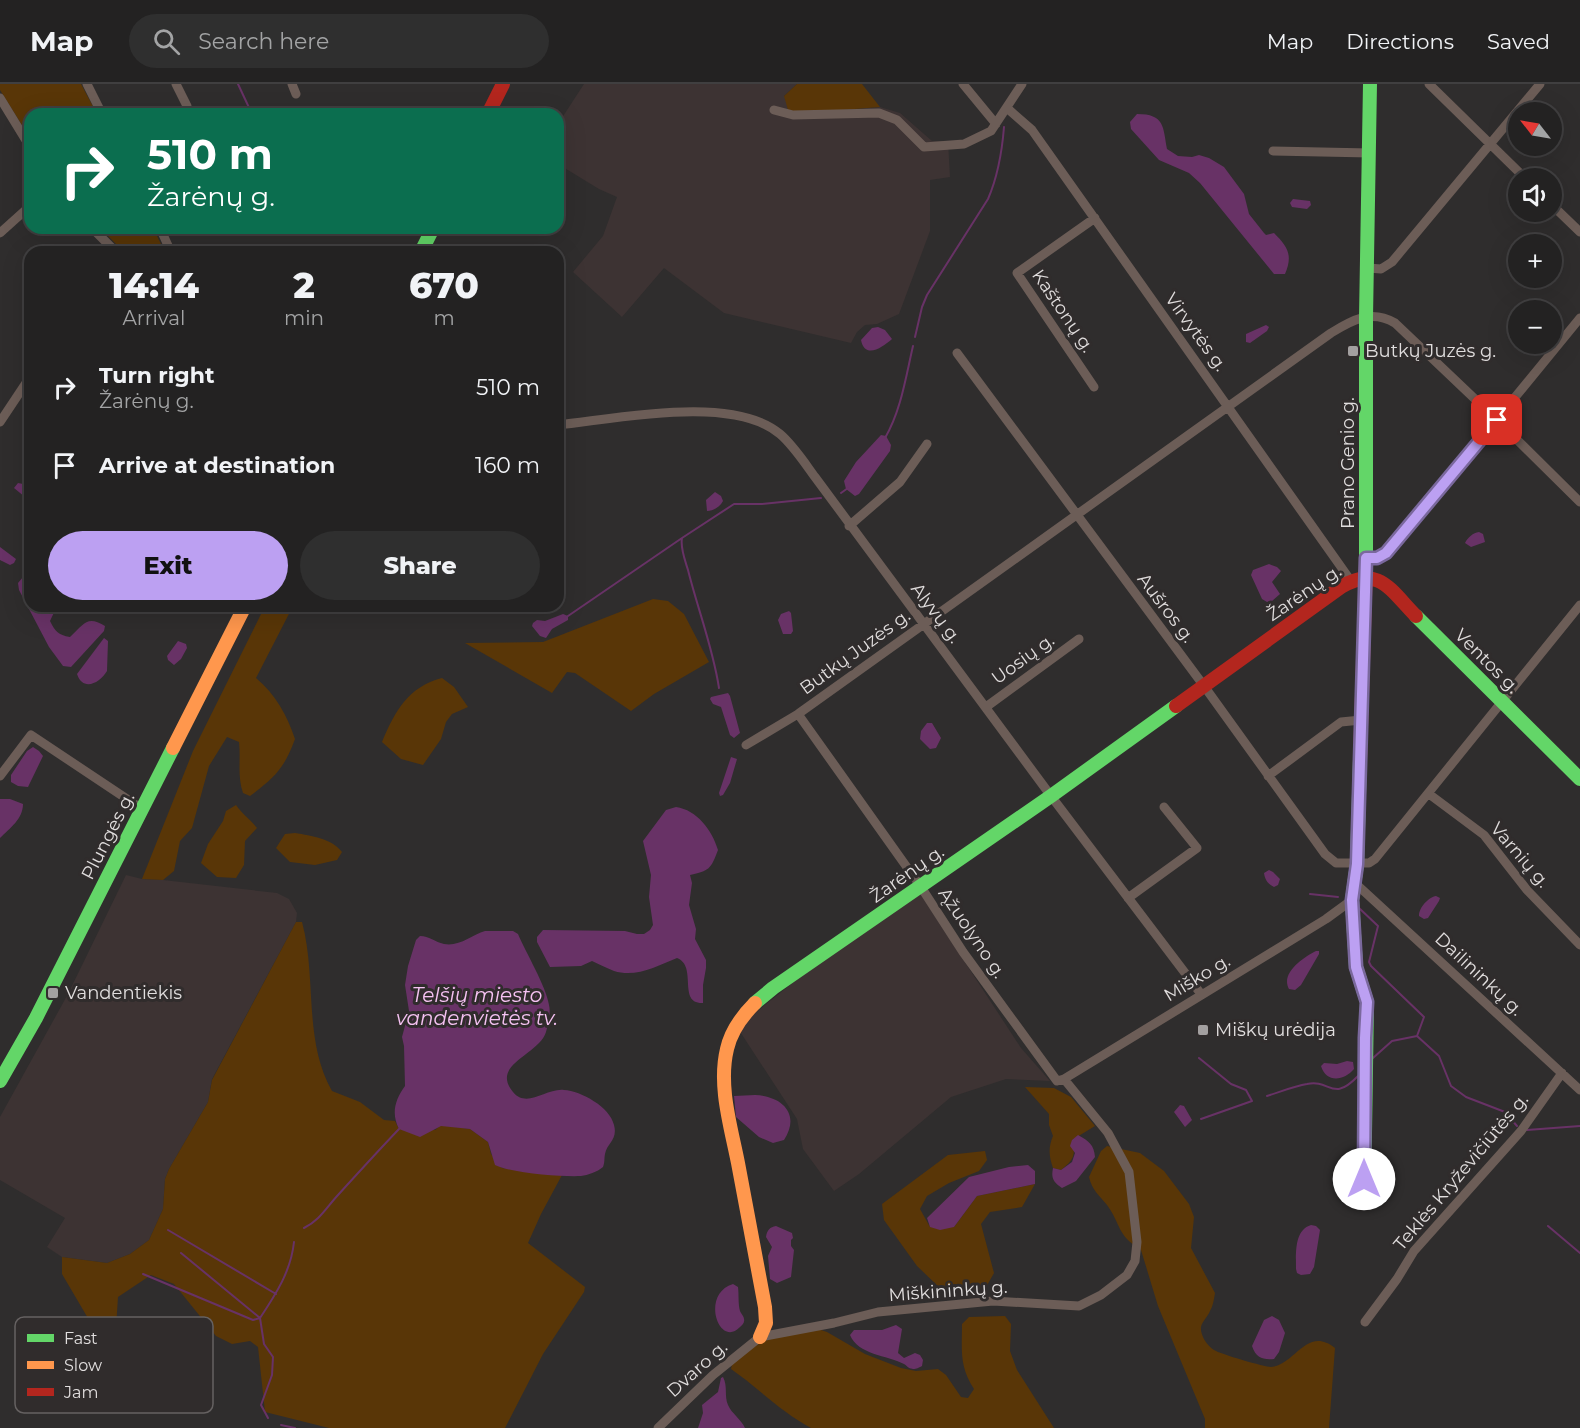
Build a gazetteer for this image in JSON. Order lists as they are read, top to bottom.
{
  "streets": {
    "street": [
      "Kaštonų g.",
      "Virvytės g.",
      "Prano Genio g.",
      "Žarėnų g.",
      "Aušros g.",
      "Alyvų g.",
      "Butkų Juzės g.",
      "Uosių g.",
      "Ventos g.",
      "Plungės g.",
      "Varnių g.",
      "Ąžuolyno g.",
      "Dailininkų g.",
      "Miško g.",
      "Teklės Kryževičiūtės g.",
      "Miškininkų g.",
      "Dvaro g."
    ]
  },
  "crossings": [
    ["Kaštonų g.", "Virvytės g."],
    ["Virvytės g.", "Žarėnų g."],
    ["Virvytės g.", "Butkų Juzės g."],
    ["Prano Genio g.", "Žarėnų g."],
    ["Prano Genio g.", "Aušros g."],
    ["Prano Genio g.", "Butkų Juzės g."],
    ["Prano Genio g.", "Ventos g."],
    ["Prano Genio g.", "Dailininkų g."],
    ["Prano Genio g.", "Miško g."],
    ["Žarėnų g.", "Aušros g."],
    ["Žarėnų g.", "Alyvų g."],
    ["Žarėnų g.", "Ventos g."],
    ["Žarėnų g.", "Ąžuolyno g."],
    ["Žarėnų g.", "Miškininkų g."],
    ["Žarėnų g.", "Dvaro g."],
    ["Aušros g.", "Butkų Juzės g."],
    ["Alyvų g.", "Butkų Juzės g."],
    ["Alyvų g.", "Uosių g."],
    ["Alyvų g.", "Miško g."],
    ["Butkų Juzės g.", "Ąžuolyno g."],
    ["Ąžuolyno g.", "Miško g."],
    ["Ąžuolyno g.", "Miškininkų g."],
    ["Dailininkų g.", "Teklės Kryževičiūtės g."],
    ["Miško g.", "Miškininkų g."],
    ["Miškininkų g.", "Dvaro g."]
  ],
  "water": ["Telšių miesto vandenvietės tv."],
  "places": {
    "transit": ["Butkų Juzės g.", "Vandentiekis", "Miškų urėdija"]
  },
  "legend": ["Fast", "Slow", "Jam"],
  "north": "top left",
  "page": {
    "header": "Map",
    "search": "Search here",
    "nav": ["Map", "Directions", "Saved"],
    "map_buttons": ["+", "−"],
    "turn": ["510 m", "Žarėnų g."],
    "eta": [
      "14:14",
      "Arrival",
      "2",
      "min",
      "670",
      "m"
    ],
    "list": [
      {
        "name": "Turn right",
        "note": "Žarėnų g.",
        "value": "510 m"
      },
      {
        "name": "Arrive at destination",
        "value": "160 m"
      }
    ],
    "buttons": ["Exit", "Share"]
  }
}
